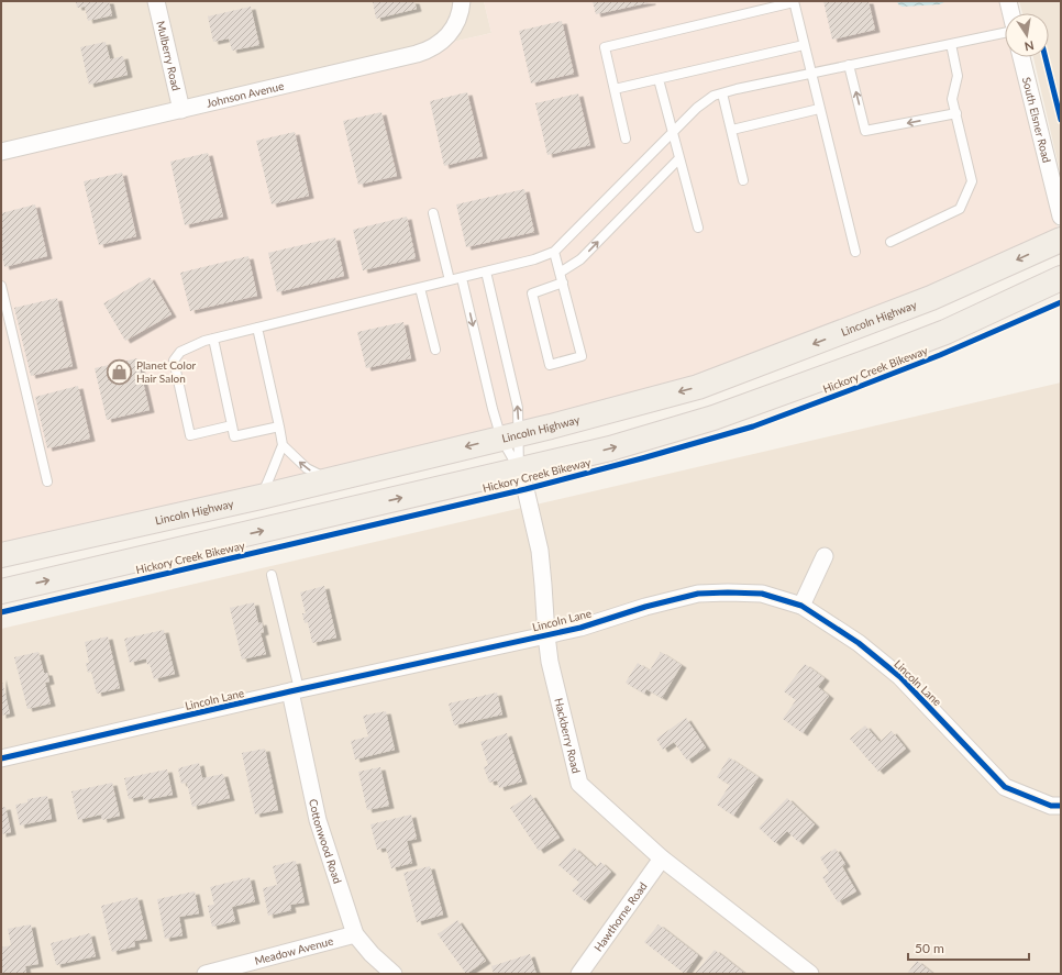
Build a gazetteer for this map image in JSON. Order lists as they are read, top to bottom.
{
  "streets": {
    "main road": ["Lincoln Highway"],
    "street": [
      "Mulberry Road",
      "Johnson Avenue",
      "South Elsner Road",
      "Lincoln Lane",
      "Hackberry Road",
      "Cottonwood Road",
      "Hawthorne Road",
      "Meadow Avenue"
    ],
    "cycle path": ["Hickory Creek Bikeway"]
  },
  "crossings": [
    ["Mulberry Road", "Johnson Avenue"],
    ["Lincoln Lane", "Hackberry Road"],
    ["Lincoln Lane", "Cottonwood Road"],
    ["Hackberry Road", "Hawthorne Road"],
    ["Cottonwood Road", "Meadow Avenue"]
  ],
  "places": {
    "shop": ["Planet Color Hair Salon"]
  },
  "scale_bar": "50 m",
  "north": "bottom"
}
